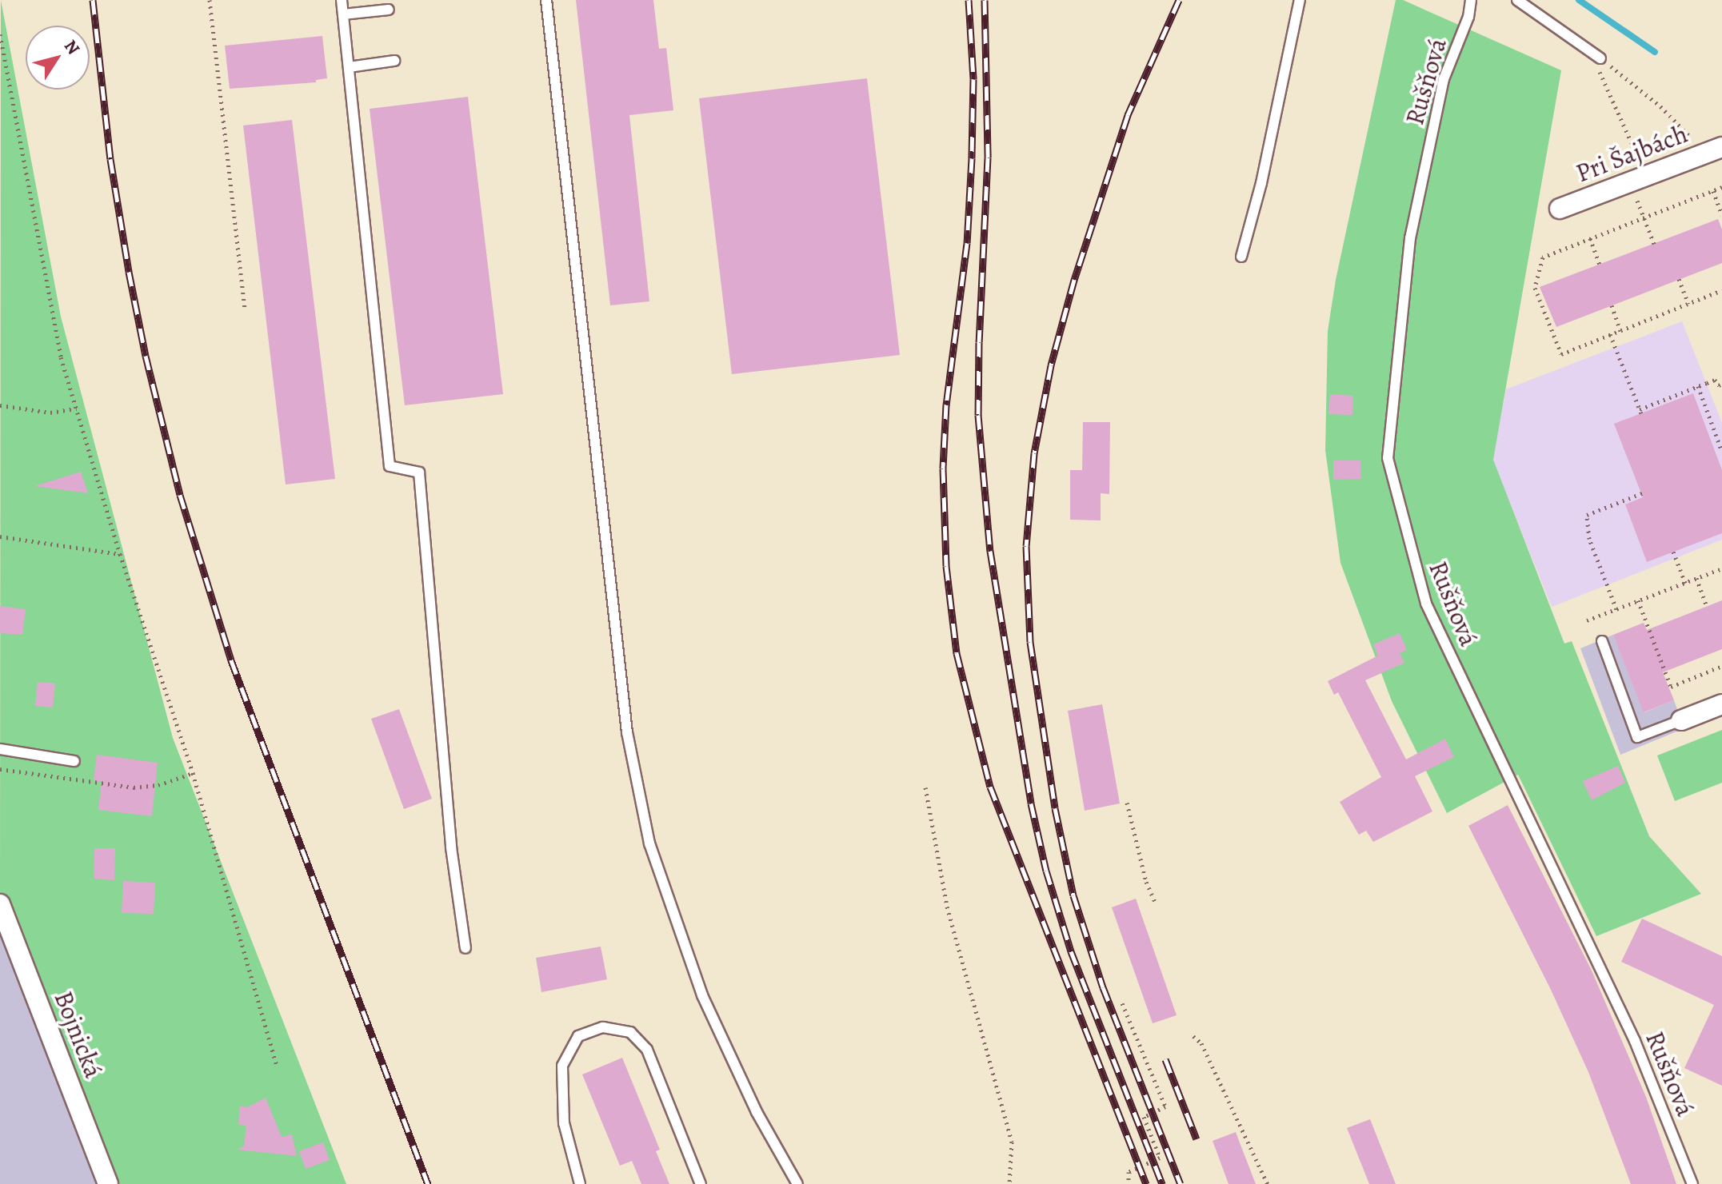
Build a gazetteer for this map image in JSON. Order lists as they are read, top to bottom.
{
  "streets": {
    "street": ["Pri Šajbách", "Bojnická"],
    "lane": ["Rušňová"]
  },
  "north": "top right"
}
